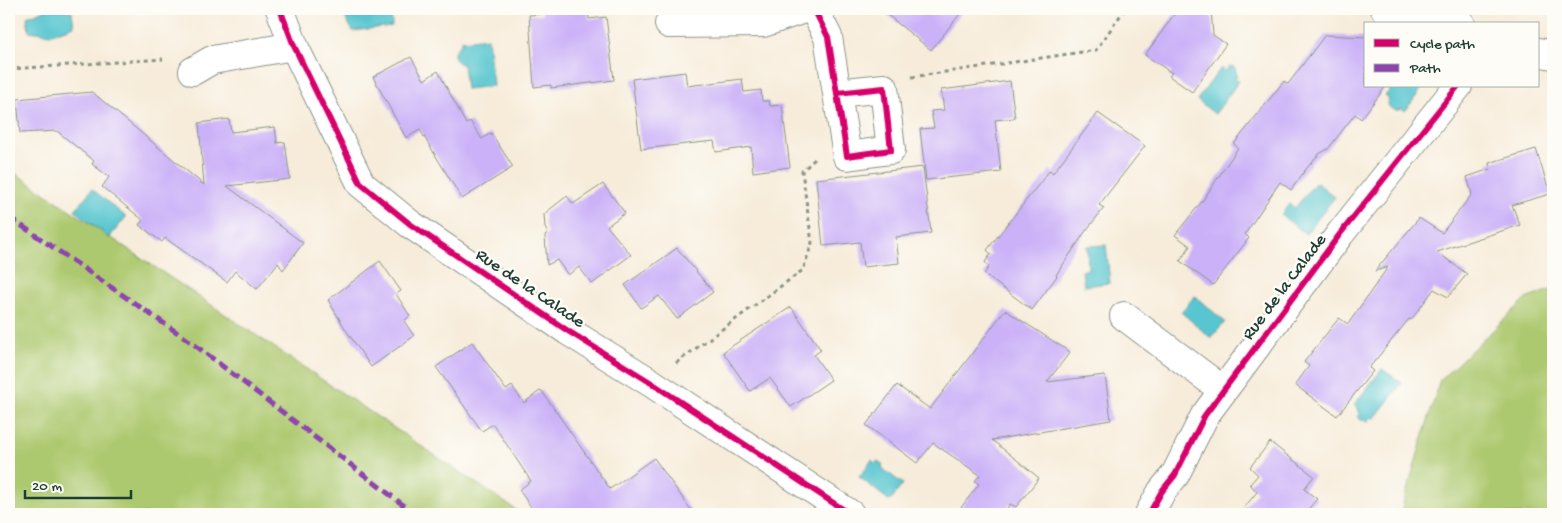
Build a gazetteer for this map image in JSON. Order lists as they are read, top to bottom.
{
  "streets": {
    "street": ["Rue de la Calade"]
  },
  "legend": ["Cycle path", "Path"],
  "scale_bar": "20 m"
}
